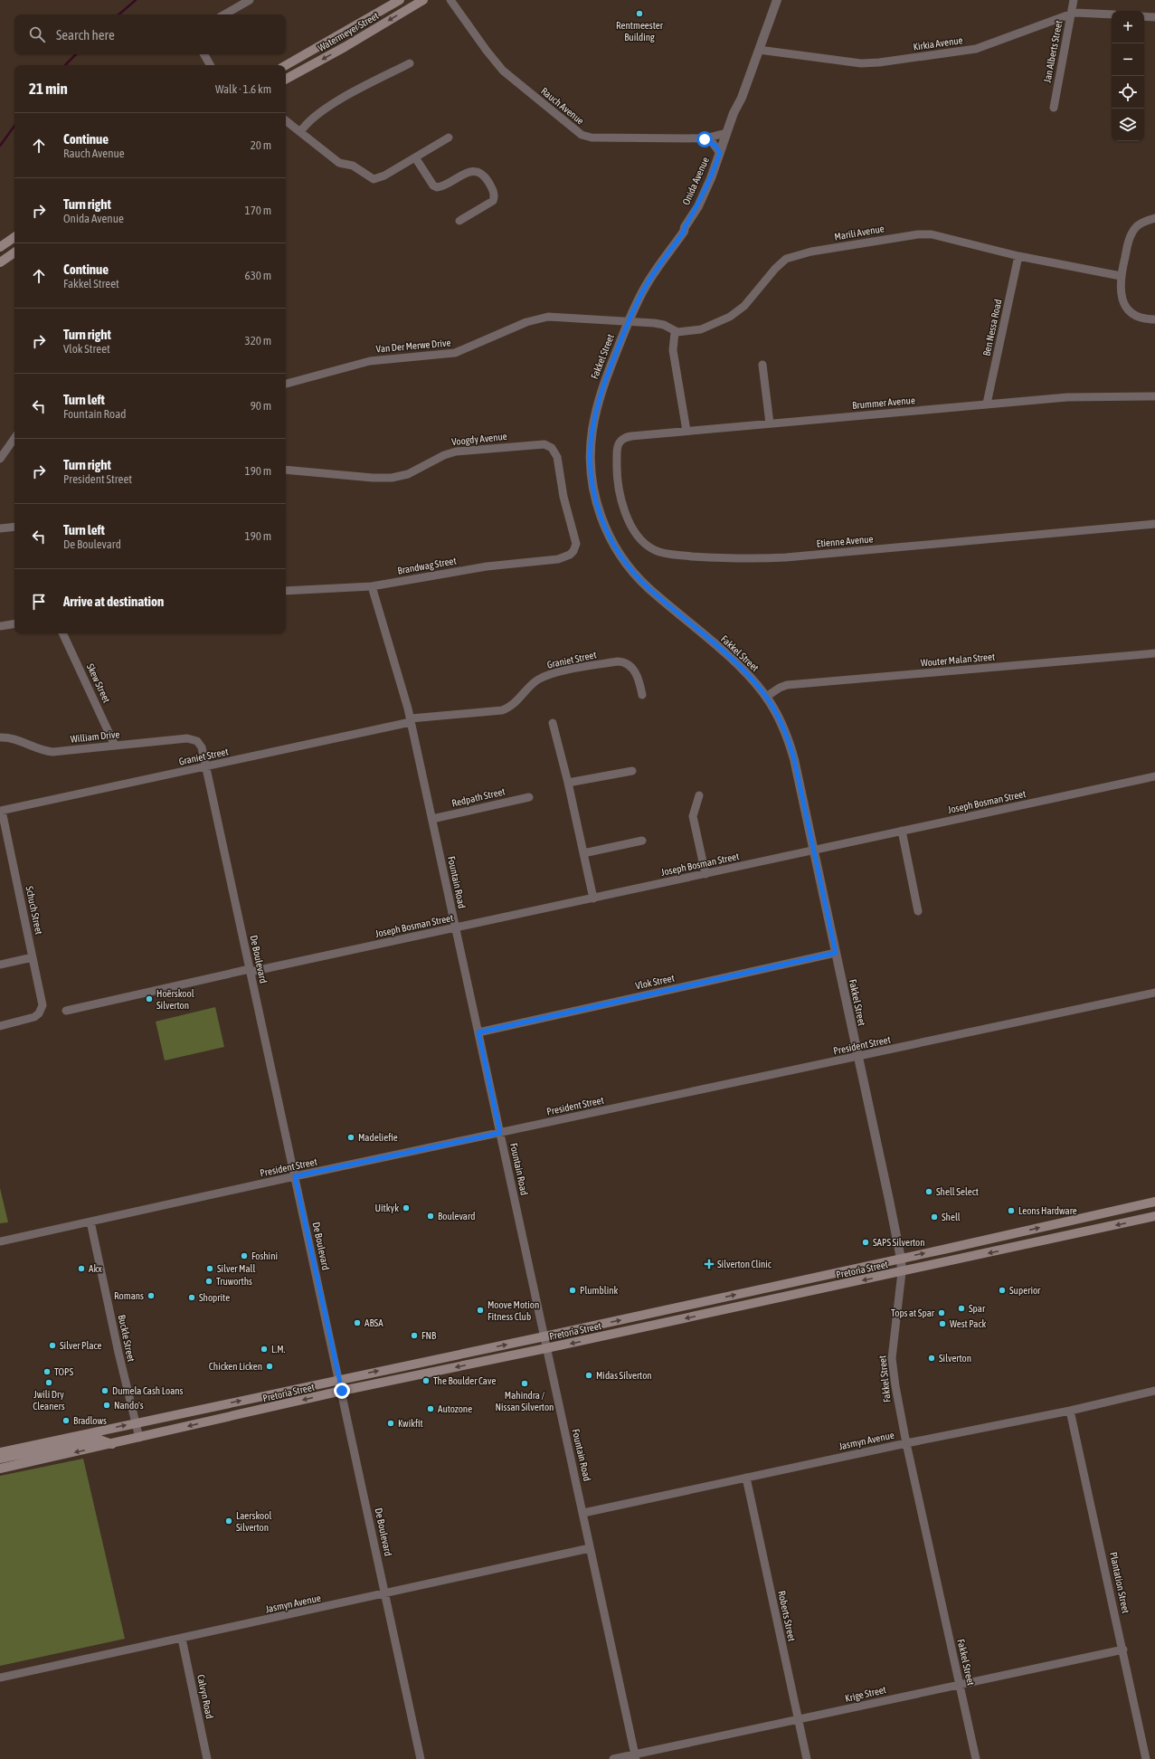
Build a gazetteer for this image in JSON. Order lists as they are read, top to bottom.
{
  "streets": {
    "main road": ["Watermeyer Street", "Pretoria Street"],
    "street": [
      "Kirkia Avenue",
      "Jan Alberts Street",
      "Rauch Avenue",
      "Onida Avenue",
      "Marili Avenue",
      "Ben Nessa Road",
      "Van Der Merwe Drive",
      "Fakkel Street",
      "Brummer Avenue",
      "Voogdy Avenue",
      "Etienne Avenue",
      "Brandwag Street",
      "Graniet Street",
      "Wouter Malan Street",
      "Skew Street",
      "William Drive",
      "Redpath Street",
      "Joseph Bosman Street",
      "Fountain Road",
      "Schuch Street",
      "De Boulevard",
      "Vlok Street",
      "President Street",
      "Buckle Street",
      "Jasmyn Avenue",
      "Plantation Street",
      "Roberts Street",
      "Krige Street",
      "Calvyn Road"
    ]
  },
  "crossings": [
    ["Kirkia Avenue", "Jan Alberts Street"],
    ["Kirkia Avenue", "Onida Avenue"],
    ["Rauch Avenue", "Onida Avenue"],
    ["Onida Avenue", "Van Der Merwe Drive"],
    ["Onida Avenue", "Fakkel Street"],
    ["Marili Avenue", "Ben Nessa Road"],
    ["Ben Nessa Road", "Brummer Avenue"],
    ["Van Der Merwe Drive", "Fakkel Street"],
    ["Fakkel Street", "Wouter Malan Street"],
    ["Fakkel Street", "Joseph Bosman Street"],
    ["Fakkel Street", "Vlok Street"],
    ["Fakkel Street", "President Street"],
    ["Fakkel Street", "Pretoria Street"],
    ["Fakkel Street", "Jasmyn Avenue"],
    ["Fakkel Street", "Krige Street"],
    ["Brummer Avenue", "Etienne Avenue"],
    ["Voogdy Avenue", "Brandwag Street"],
    ["Brandwag Street", "Fountain Road"],
    ["Graniet Street", "Fountain Road"],
    ["Graniet Street", "Schuch Street"],
    ["Graniet Street", "De Boulevard"],
    ["Skew Street", "William Drive"],
    ["William Drive", "De Boulevard"],
    ["Redpath Street", "Fountain Road"],
    ["Joseph Bosman Street", "Fountain Road"],
    ["Joseph Bosman Street", "De Boulevard"],
    ["Fountain Road", "Vlok Street"],
    ["Fountain Road", "President Street"],
    ["Fountain Road", "Pretoria Street"],
    ["Fountain Road", "Jasmyn Avenue"],
    ["Fountain Road", "Krige Street"],
    ["De Boulevard", "President Street"],
    ["De Boulevard", "Pretoria Street"],
    ["De Boulevard", "Jasmyn Avenue"],
    ["President Street", "Buckle Street"],
    ["Pretoria Street", "Buckle Street"],
    ["Jasmyn Avenue", "Plantation Street"],
    ["Jasmyn Avenue", "Roberts Street"],
    ["Jasmyn Avenue", "Calvyn Road"],
    ["Plantation Street", "Krige Street"],
    ["Roberts Street", "Krige Street"]
  ],
  "places": {
    "other": [
      "Rentmeester Building",
      "Hoërskool Silverton",
      "Madeliefie",
      "Shell Select",
      "Uitkyk",
      "Leons Hardware",
      "Boulevard",
      "Shell",
      "SAPS Silverton",
      "Foshini",
      "Akx",
      "Silver Mall",
      "Truworths",
      "Plumblink",
      "Superior",
      "Romans",
      "Shoprite",
      "Spar",
      "Moove Motion Fitness Club",
      "Tops at Spar",
      "ABSA",
      "West Pack",
      "FNB",
      "Silver Place",
      "L.M.",
      "Silverton",
      "Chicken Licken",
      "TOPS",
      "Midas Silverton",
      "The Boulder Cave",
      "Jwili Dry Cleaners",
      "Mahindra / Nissan Silverton",
      "Dumela Cash Loans",
      "Nando's",
      "Autozone",
      "Bradlows",
      "Kwikfit",
      "Laerskool Silverton"
    ],
    "health": ["Silverton Clinic"]
  },
  "page": {
    "map_buttons": ["+", "−"],
    "search": "Search here",
    "heading": ["21 min", "Walk · 1.6 km"],
    "list": [
      ["Continue", "Rauch Avenue", "20 m"],
      ["Turn right", "Onida Avenue", "170 m"],
      ["Continue", "Fakkel Street", "630 m"],
      ["Turn right", "Vlok Street", "320 m"],
      ["Turn left", "Fountain Road", "90 m"],
      ["Turn right", "President Street", "190 m"],
      ["Turn left", "De Boulevard", "190 m"],
      "Arrive at destination"
    ]
  }
}
